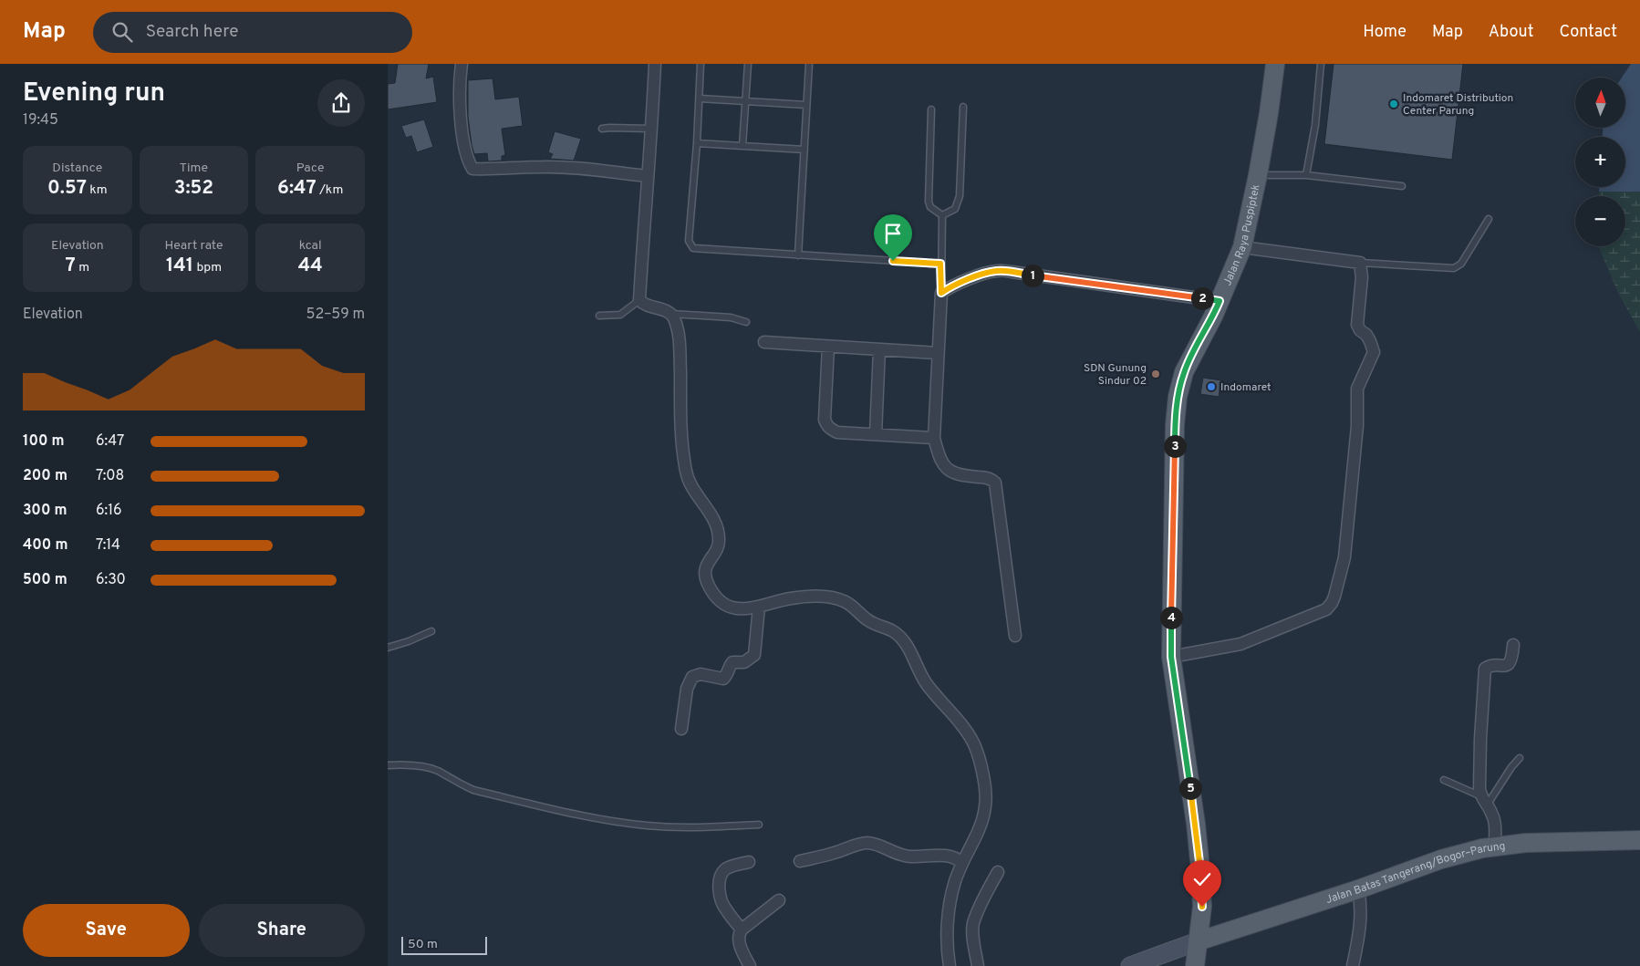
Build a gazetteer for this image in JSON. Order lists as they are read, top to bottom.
{
  "streets": {
    "main road": ["Jalan Raya Puspiptek", "Jalan Batas Tangerang/Bogor–Parung"]
  },
  "crossings": [
    ["Jalan Raya Puspiptek", "Jalan Batas Tangerang/Bogor–Parung"]
  ],
  "places": ["Indomaret Distribution Center Parung", "SDN Gunung Sindur 02", "Indomaret"],
  "scale_bar": "50 m",
  "north": "top",
  "page": {
    "header": "Map",
    "search": "Search here",
    "nav": [
      "Home",
      "Map",
      "About",
      "Contact"
    ],
    "heading": ["Evening run", "19:45"],
    "map_buttons": ["+", "−"],
    "stats": [
      ["Distance", "0.57 km"],
      ["Time", "3:52"],
      ["Pace", "6:47 /km"],
      ["Elevation", "7 m"],
      ["Heart rate", "141 bpm"],
      ["kcal", "44"]
    ],
    "pins": [
      "1",
      "2",
      "3",
      "4",
      "5"
    ],
    "chart": ["Elevation", "52–59 m"],
    "list": [
      {
        "name": "100 m",
        "note": "6:47"
      },
      {
        "name": "200 m",
        "note": "7:08"
      },
      {
        "name": "300 m",
        "note": "6:16"
      },
      {
        "name": "400 m",
        "note": "7:14"
      },
      {
        "name": "500 m",
        "note": "6:30"
      }
    ],
    "buttons": ["Save", "Share"],
    "scale": "50 m"
  }
}
